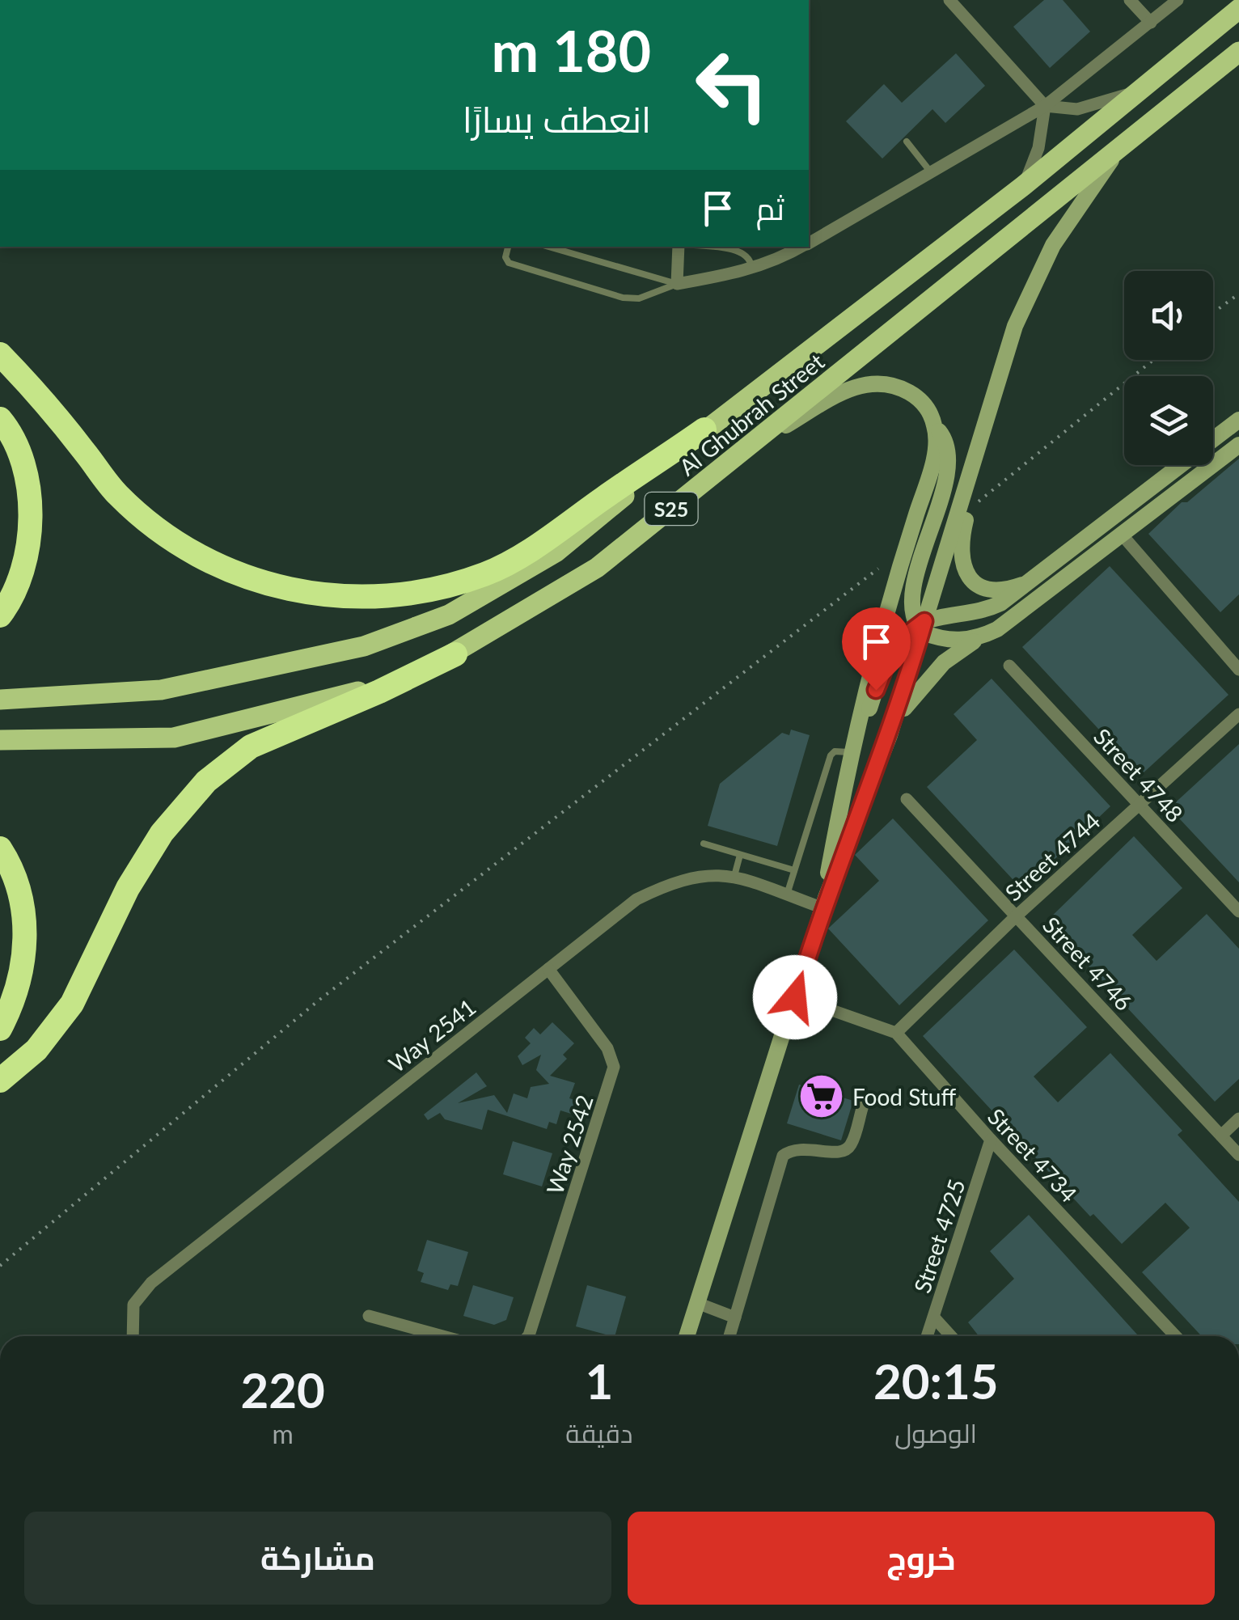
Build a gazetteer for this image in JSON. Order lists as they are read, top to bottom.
{
  "streets": {
    "main road": ["Al Ghubrah Street", "S25"],
    "street": [
      "Street 4748",
      "Street 4744",
      "Street 4746",
      "Way 2541",
      "Way 2542",
      "Street 4734",
      "Street 4725"
    ]
  },
  "crossings": [
    ["Street 4748", "Street 4744"],
    ["Street 4744", "Street 4746"],
    ["Street 4744", "Street 4734"],
    ["Way 2541", "Way 2542"],
    ["Street 4734", "Street 4725"]
  ],
  "places": {
    "supermarket": ["Food Stuff"]
  },
  "page": {
    "turn": ["180 m", "انعطف يسارًا"],
    "then": "ثم",
    "eta": [
      "20:15",
      "الوصول",
      "1",
      "دقيقة",
      "220",
      "m"
    ],
    "buttons": ["خروج", "مشاركة"]
  }
}
